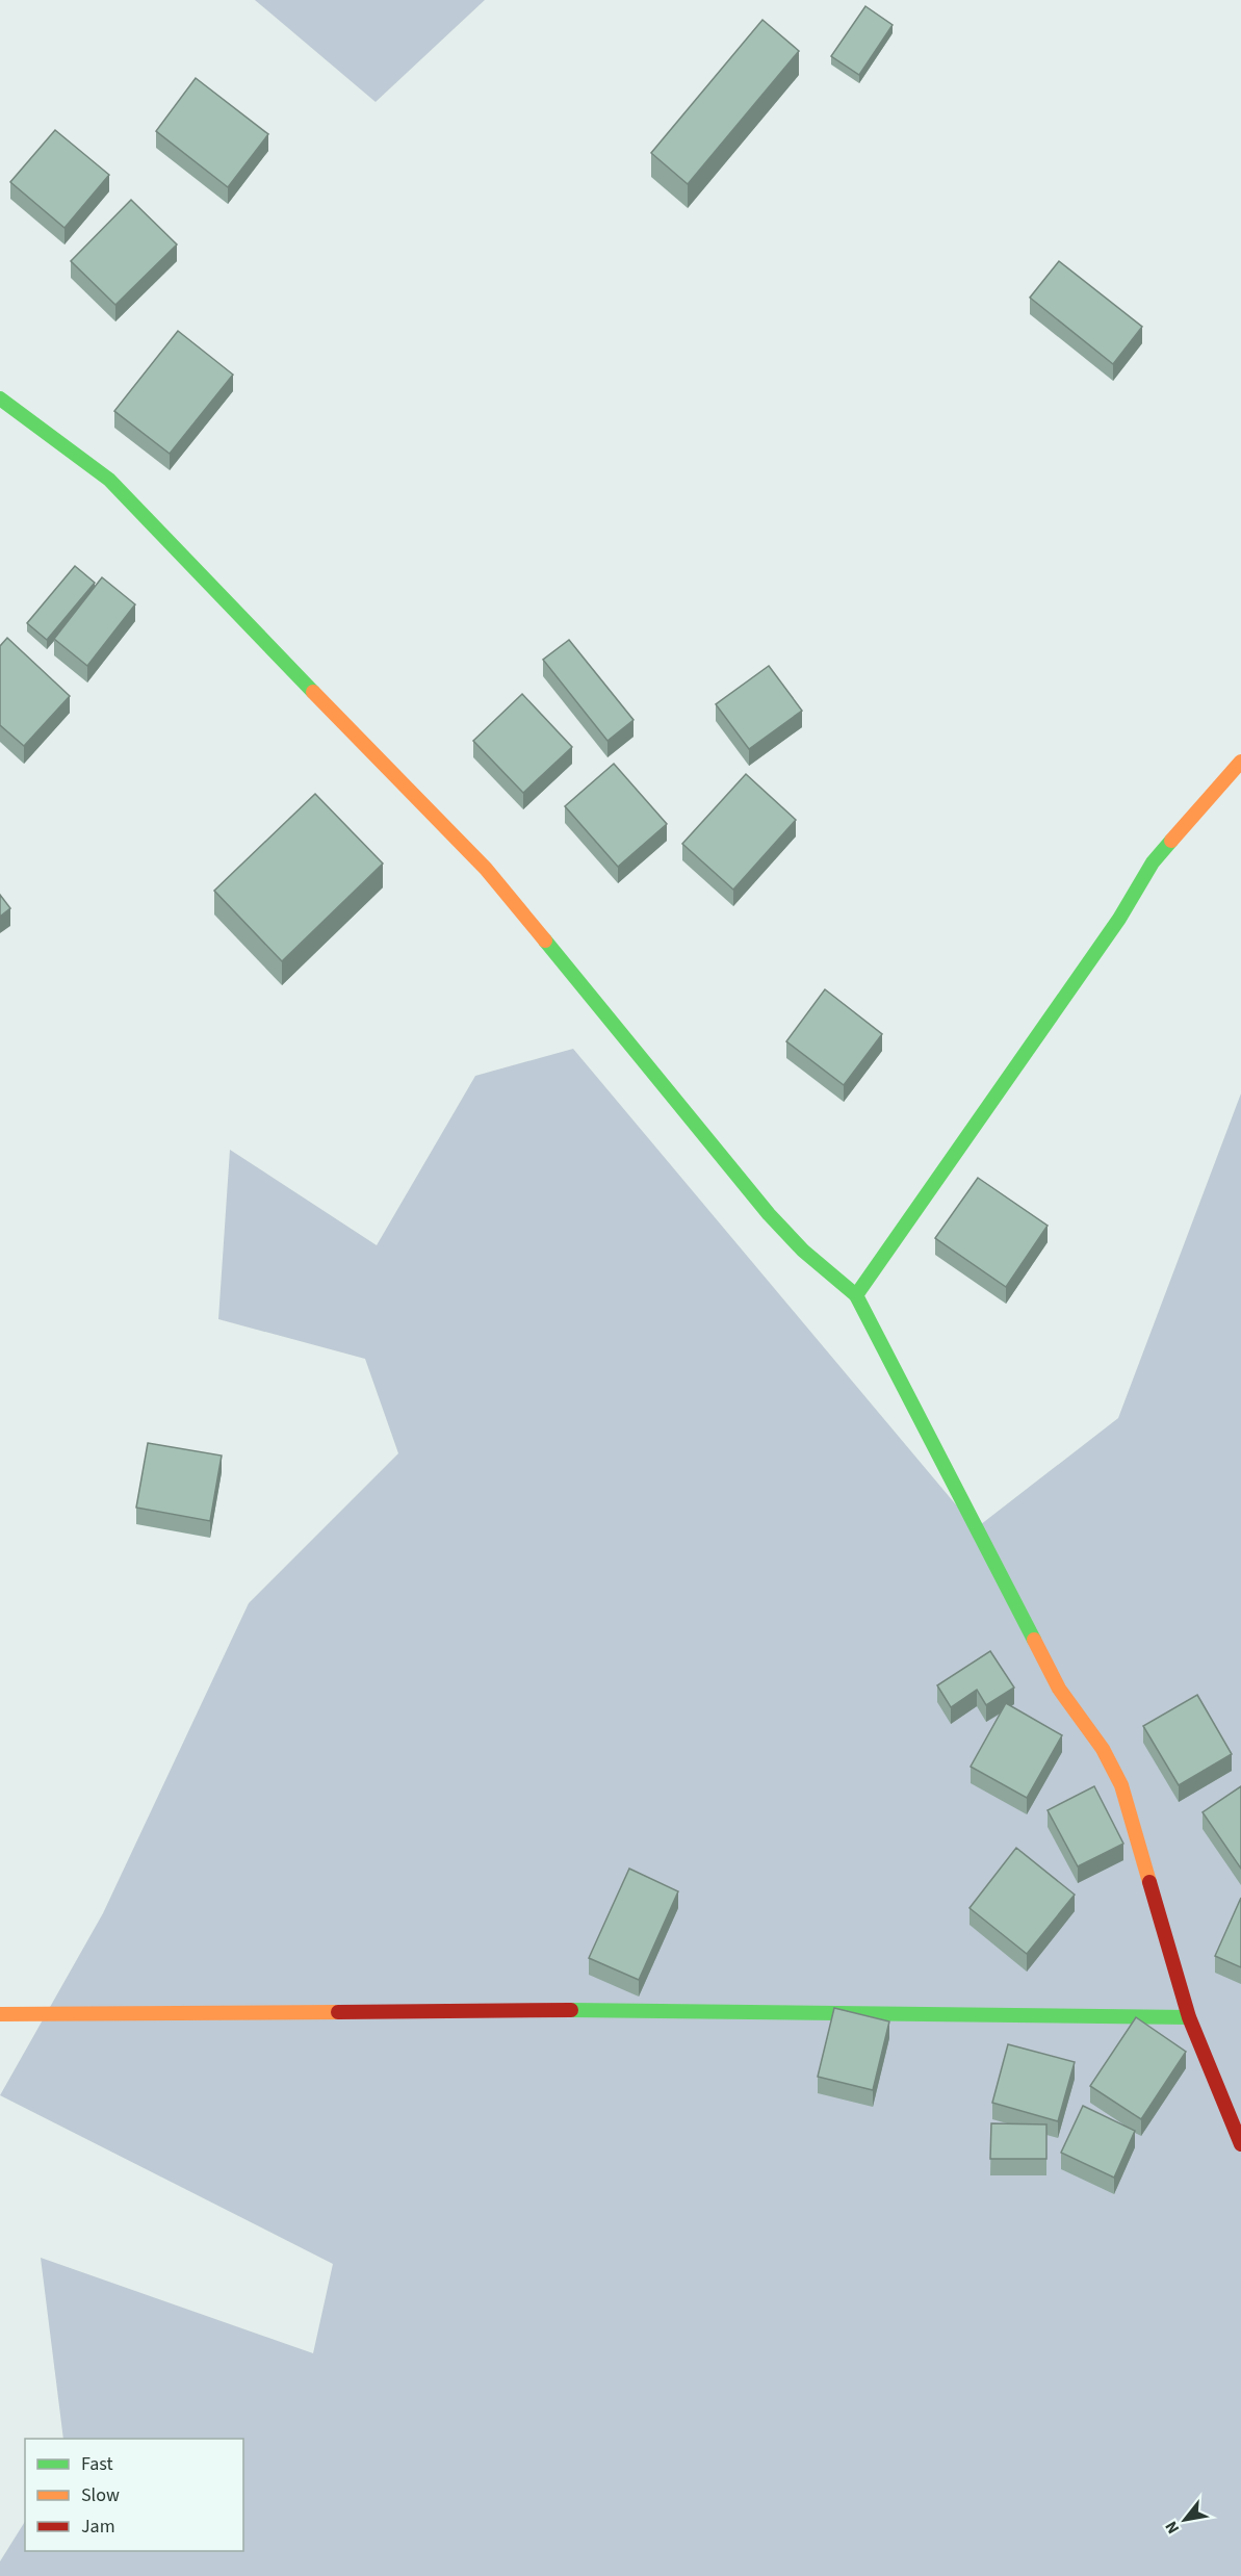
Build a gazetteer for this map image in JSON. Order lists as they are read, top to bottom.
{
  "legend": ["Fast", "Slow", "Jam"],
  "north": "bottom left"
}
